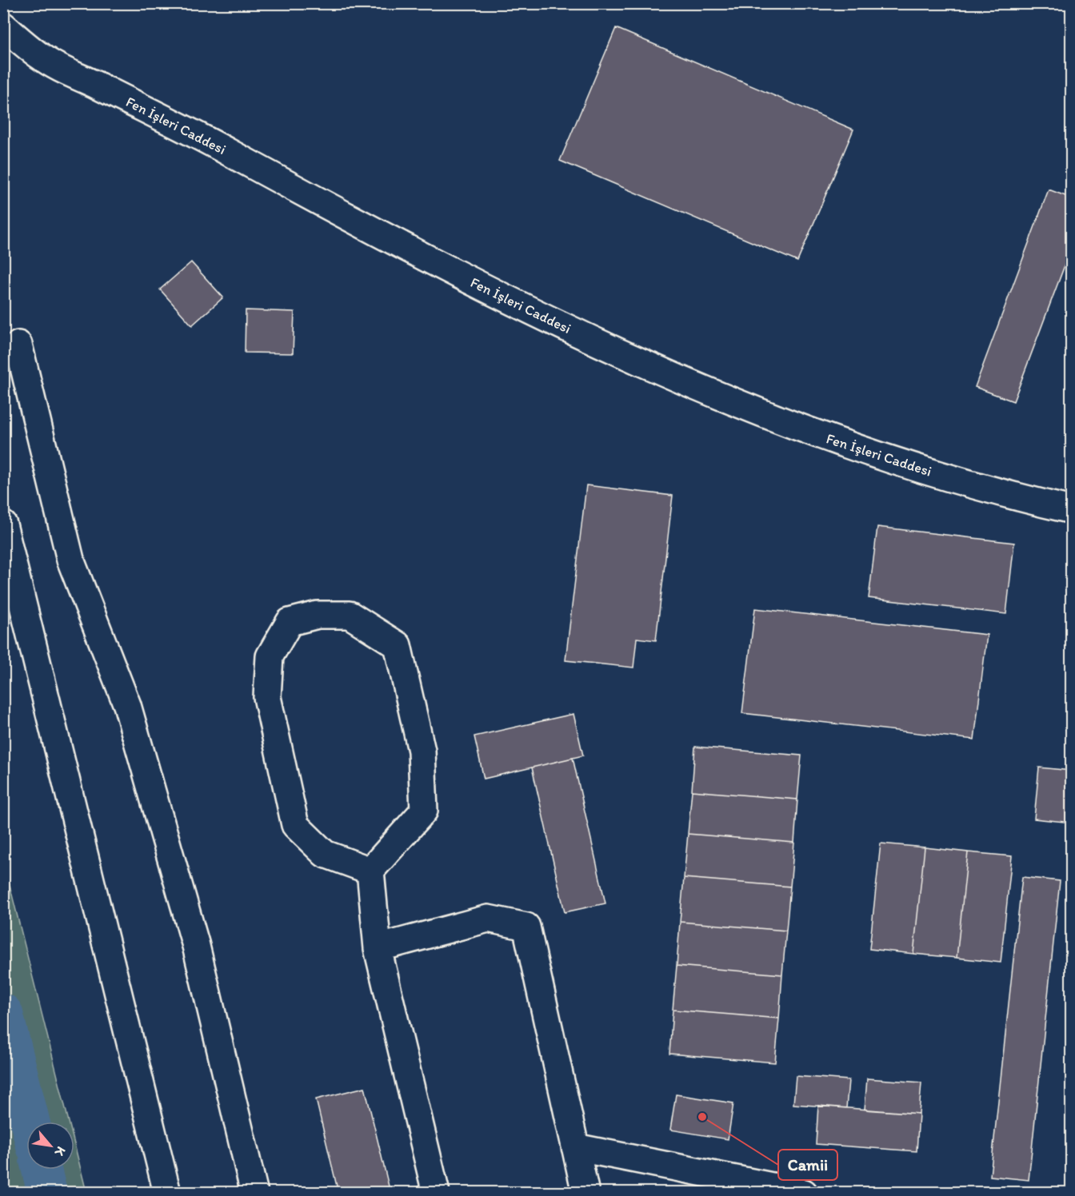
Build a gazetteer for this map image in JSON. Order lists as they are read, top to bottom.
{
  "streets": {
    "street": ["Fen İşleri Caddesi"]
  },
  "places": ["Camii"],
  "north": "bottom right"
}
